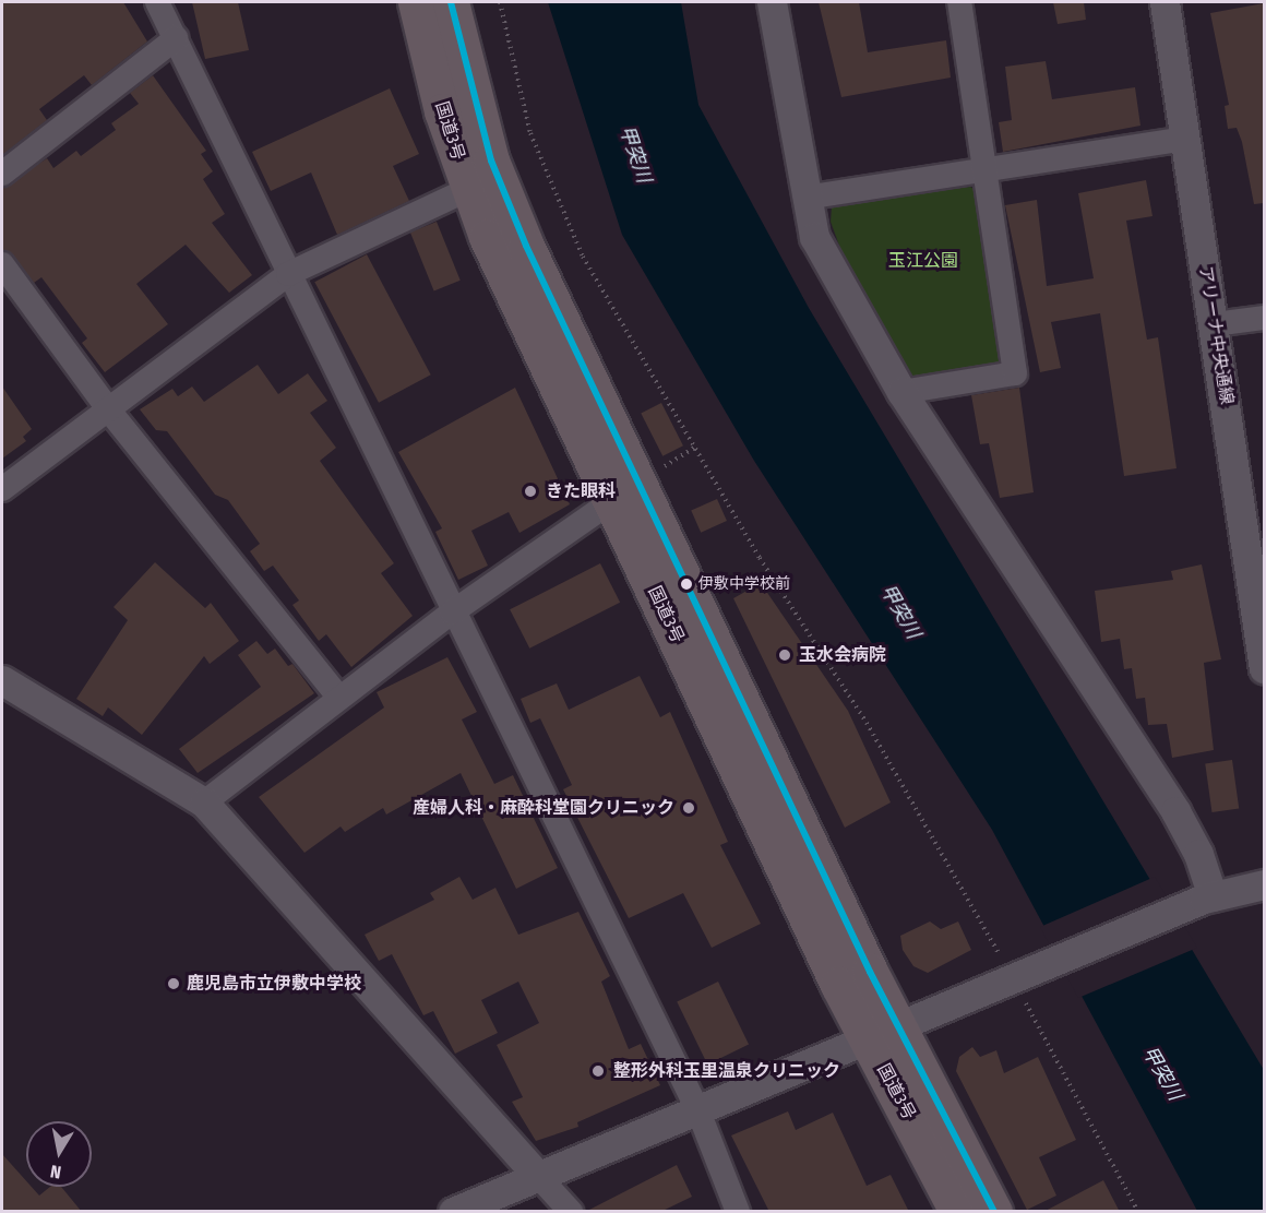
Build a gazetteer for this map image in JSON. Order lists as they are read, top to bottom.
{
  "streets": {
    "highway": ["国道3号"],
    "street": ["アリーナ中央通線"]
  },
  "water": ["甲突川"],
  "parks": ["玉江公園"],
  "places": [
    "きた眼科",
    "伊敷中学校前",
    "玉水会病院",
    "産婦人科・麻酔科堂園クリニック",
    "鹿児島市立伊敷中学校",
    "整形外科玉里温泉クリニック"
  ],
  "north": "bottom"
}
